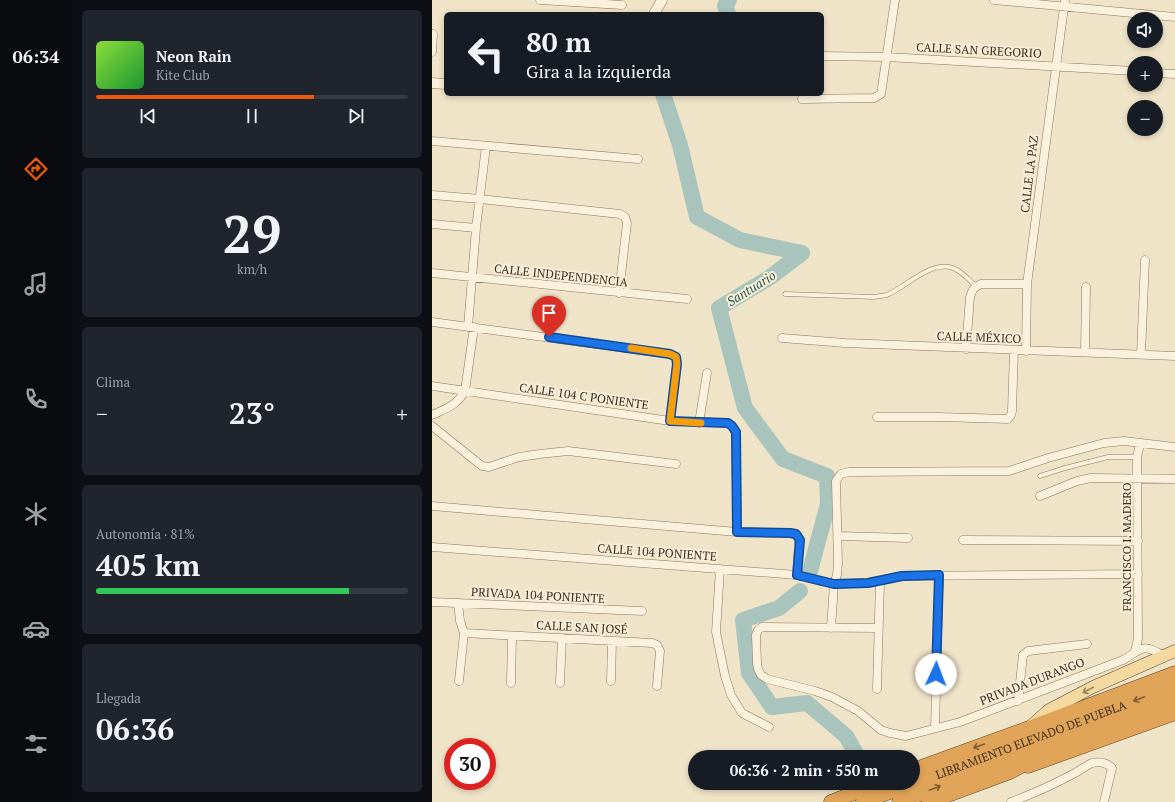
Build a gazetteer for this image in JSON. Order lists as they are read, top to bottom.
{
  "streets": {
    "highway": ["LIBRAMIENTO ELEVADO DE PUEBLA"],
    "street": [
      "CALLE SAN GREGORIO",
      "CALLE LA PAZ",
      "CALLE INDEPENDENCIA",
      "CALLE MÉXICO",
      "CALLE 104 C PONIENTE",
      "FRANCISCO I. MADERO",
      "CALLE 104 PONIENTE",
      "PRIVADA 104 PONIENTE",
      "CALLE SAN JOSÉ",
      "PRIVADA DURANGO"
    ]
  },
  "crossings": [
    ["CALLE SAN GREGORIO", "CALLE LA PAZ"],
    ["CALLE LA PAZ", "CALLE MÉXICO"],
    ["FRANCISCO I. MADERO", "CALLE 104 PONIENTE"],
    ["FRANCISCO I. MADERO", "PRIVADA DURANGO"]
  ],
  "water": ["Santuario"],
  "page": {
    "tabs": "06:34",
    "map_buttons": ["+", "−"],
    "turn": ["80 m", "Gira a la izquierda"],
    "song": ["Neon Rain", "Kite Club"],
    "tile": [
      ["29", "km/h"],
      "Clima",
      ["Autonomía · 81%", "405 km"],
      ["Llegada", "06:36"]
    ],
    "heat": ["−", "23°", "+"],
    "limit": "30",
    "trip": "06:36 · 2 min · 550 m"
  }
}
